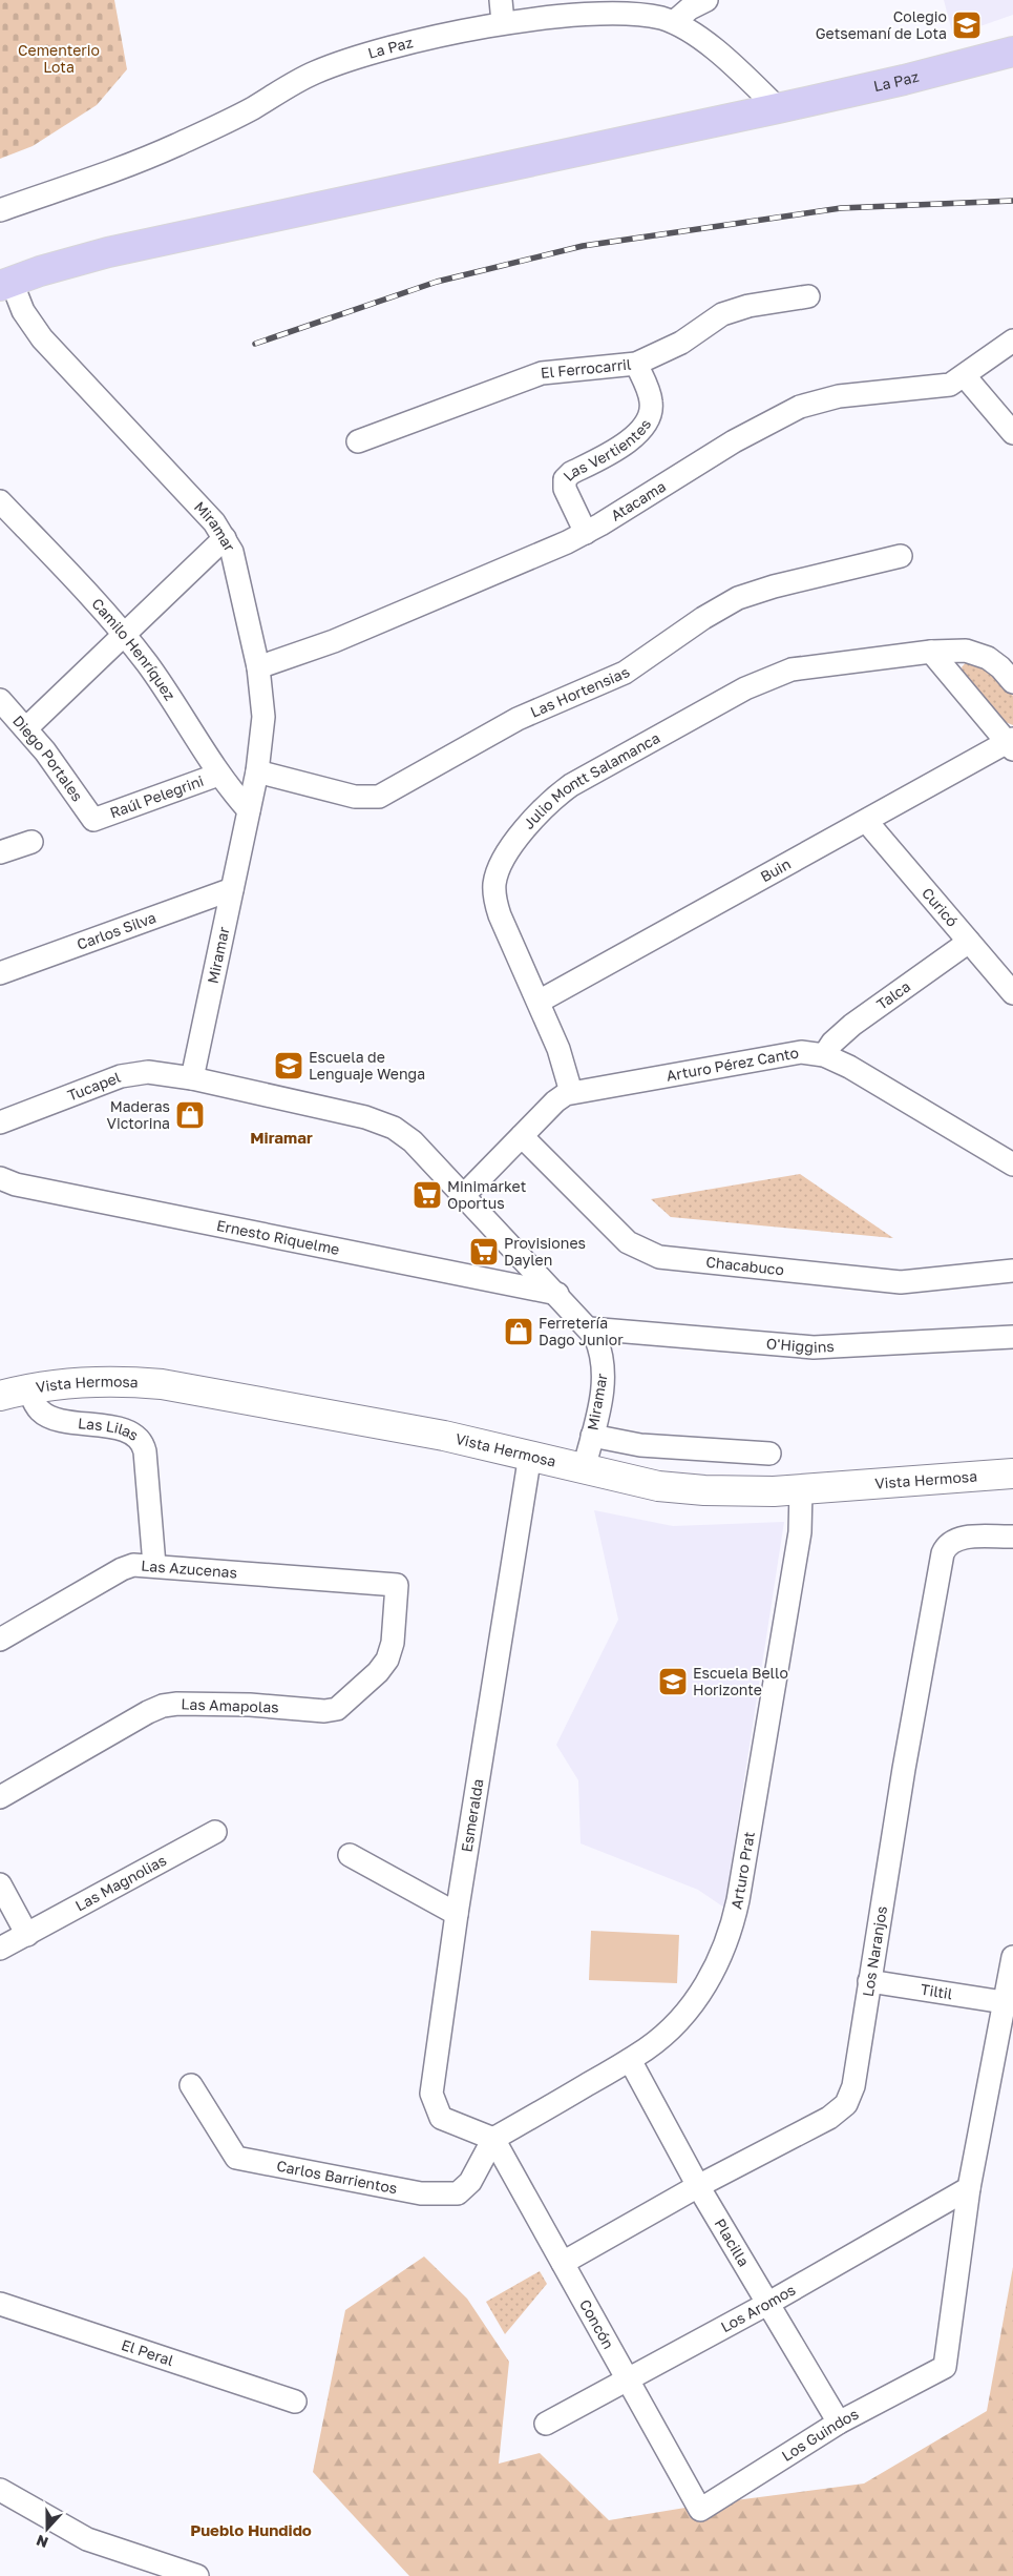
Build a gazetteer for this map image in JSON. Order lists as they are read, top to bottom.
{
  "streets": {
    "main road": ["La Paz", "Vista Hermosa"],
    "street": [
      "El Ferrocarril",
      "Las Vertientes",
      "Atacama",
      "Miramar",
      "Camilo Henríquez",
      "Las Hortensias",
      "Diego Portales",
      "Julio Montt Salamanca",
      "Raúl Pelegrini",
      "Buin",
      "Curicó",
      "Carlos Silva",
      "Talca",
      "Arturo Pérez Canto",
      "Tucapel",
      "Ernesto Riquelme",
      "Chacabuco",
      "O'Higgins",
      "Las Lilas",
      "Las Azucenas",
      "Las Amapolas",
      "Esmeralda",
      "Arturo Prat",
      "Las Magnolias",
      "Los Naranjos",
      "Tiltil",
      "Carlos Barrientos",
      "Placilla",
      "Los Aromos",
      "Concón",
      "El Peral",
      "Los Guindos"
    ]
  },
  "crossings": [
    ["La Paz", "Miramar"],
    ["El Ferrocarril", "Las Vertientes"],
    ["Las Vertientes", "Atacama"],
    ["Atacama", "Miramar"],
    ["Miramar", "Camilo Henríquez"],
    ["Miramar", "Las Hortensias"],
    ["Miramar", "Carlos Silva"],
    ["Miramar", "Arturo Pérez Canto"],
    ["Miramar", "Tucapel"],
    ["Miramar", "Ernesto Riquelme"],
    ["Miramar", "O'Higgins"],
    ["Miramar", "Vista Hermosa"],
    ["Camilo Henríquez", "Raúl Pelegrini"],
    ["Diego Portales", "Raúl Pelegrini"],
    ["Julio Montt Salamanca", "Buin"],
    ["Julio Montt Salamanca", "Arturo Pérez Canto"],
    ["Buin", "Curicó"],
    ["Curicó", "Talca"],
    ["Talca", "Arturo Pérez Canto"],
    ["Arturo Pérez Canto", "Chacabuco"],
    ["Vista Hermosa", "Las Lilas"],
    ["Vista Hermosa", "Esmeralda"],
    ["Vista Hermosa", "Arturo Prat"],
    ["Las Lilas", "Las Azucenas"],
    ["Las Azucenas", "Las Amapolas"],
    ["Esmeralda", "Arturo Prat"],
    ["Esmeralda", "Carlos Barrientos"],
    ["Esmeralda", "Concón"],
    ["Arturo Prat", "Carlos Barrientos"],
    ["Arturo Prat", "Placilla"],
    ["Arturo Prat", "Concón"],
    ["Los Naranjos", "Tiltil"],
    ["Los Naranjos", "Placilla"],
    ["Los Naranjos", "Concón"],
    ["Carlos Barrientos", "Concón"],
    ["Placilla", "Los Aromos"],
    ["Placilla", "Los Guindos"],
    ["Los Aromos", "Concón"],
    ["Los Aromos", "Los Guindos"],
    ["Concón", "Los Guindos"]
  ],
  "districts": ["Miramar", "Pueblo Hundido"],
  "parks": ["Cementerio Lota"],
  "places": {
    "school or university": ["Colegio Getsemaní de Lota", "Escuela de Lenguaje Wenga", "Escuela Bello Horizonte"],
    "shop": ["Maderas Victorina", "Ferretería Dago Junior"],
    "supermarket": ["Minimarket Oportus", "Provisiones Daylen"]
  },
  "north": "bottom"
}
